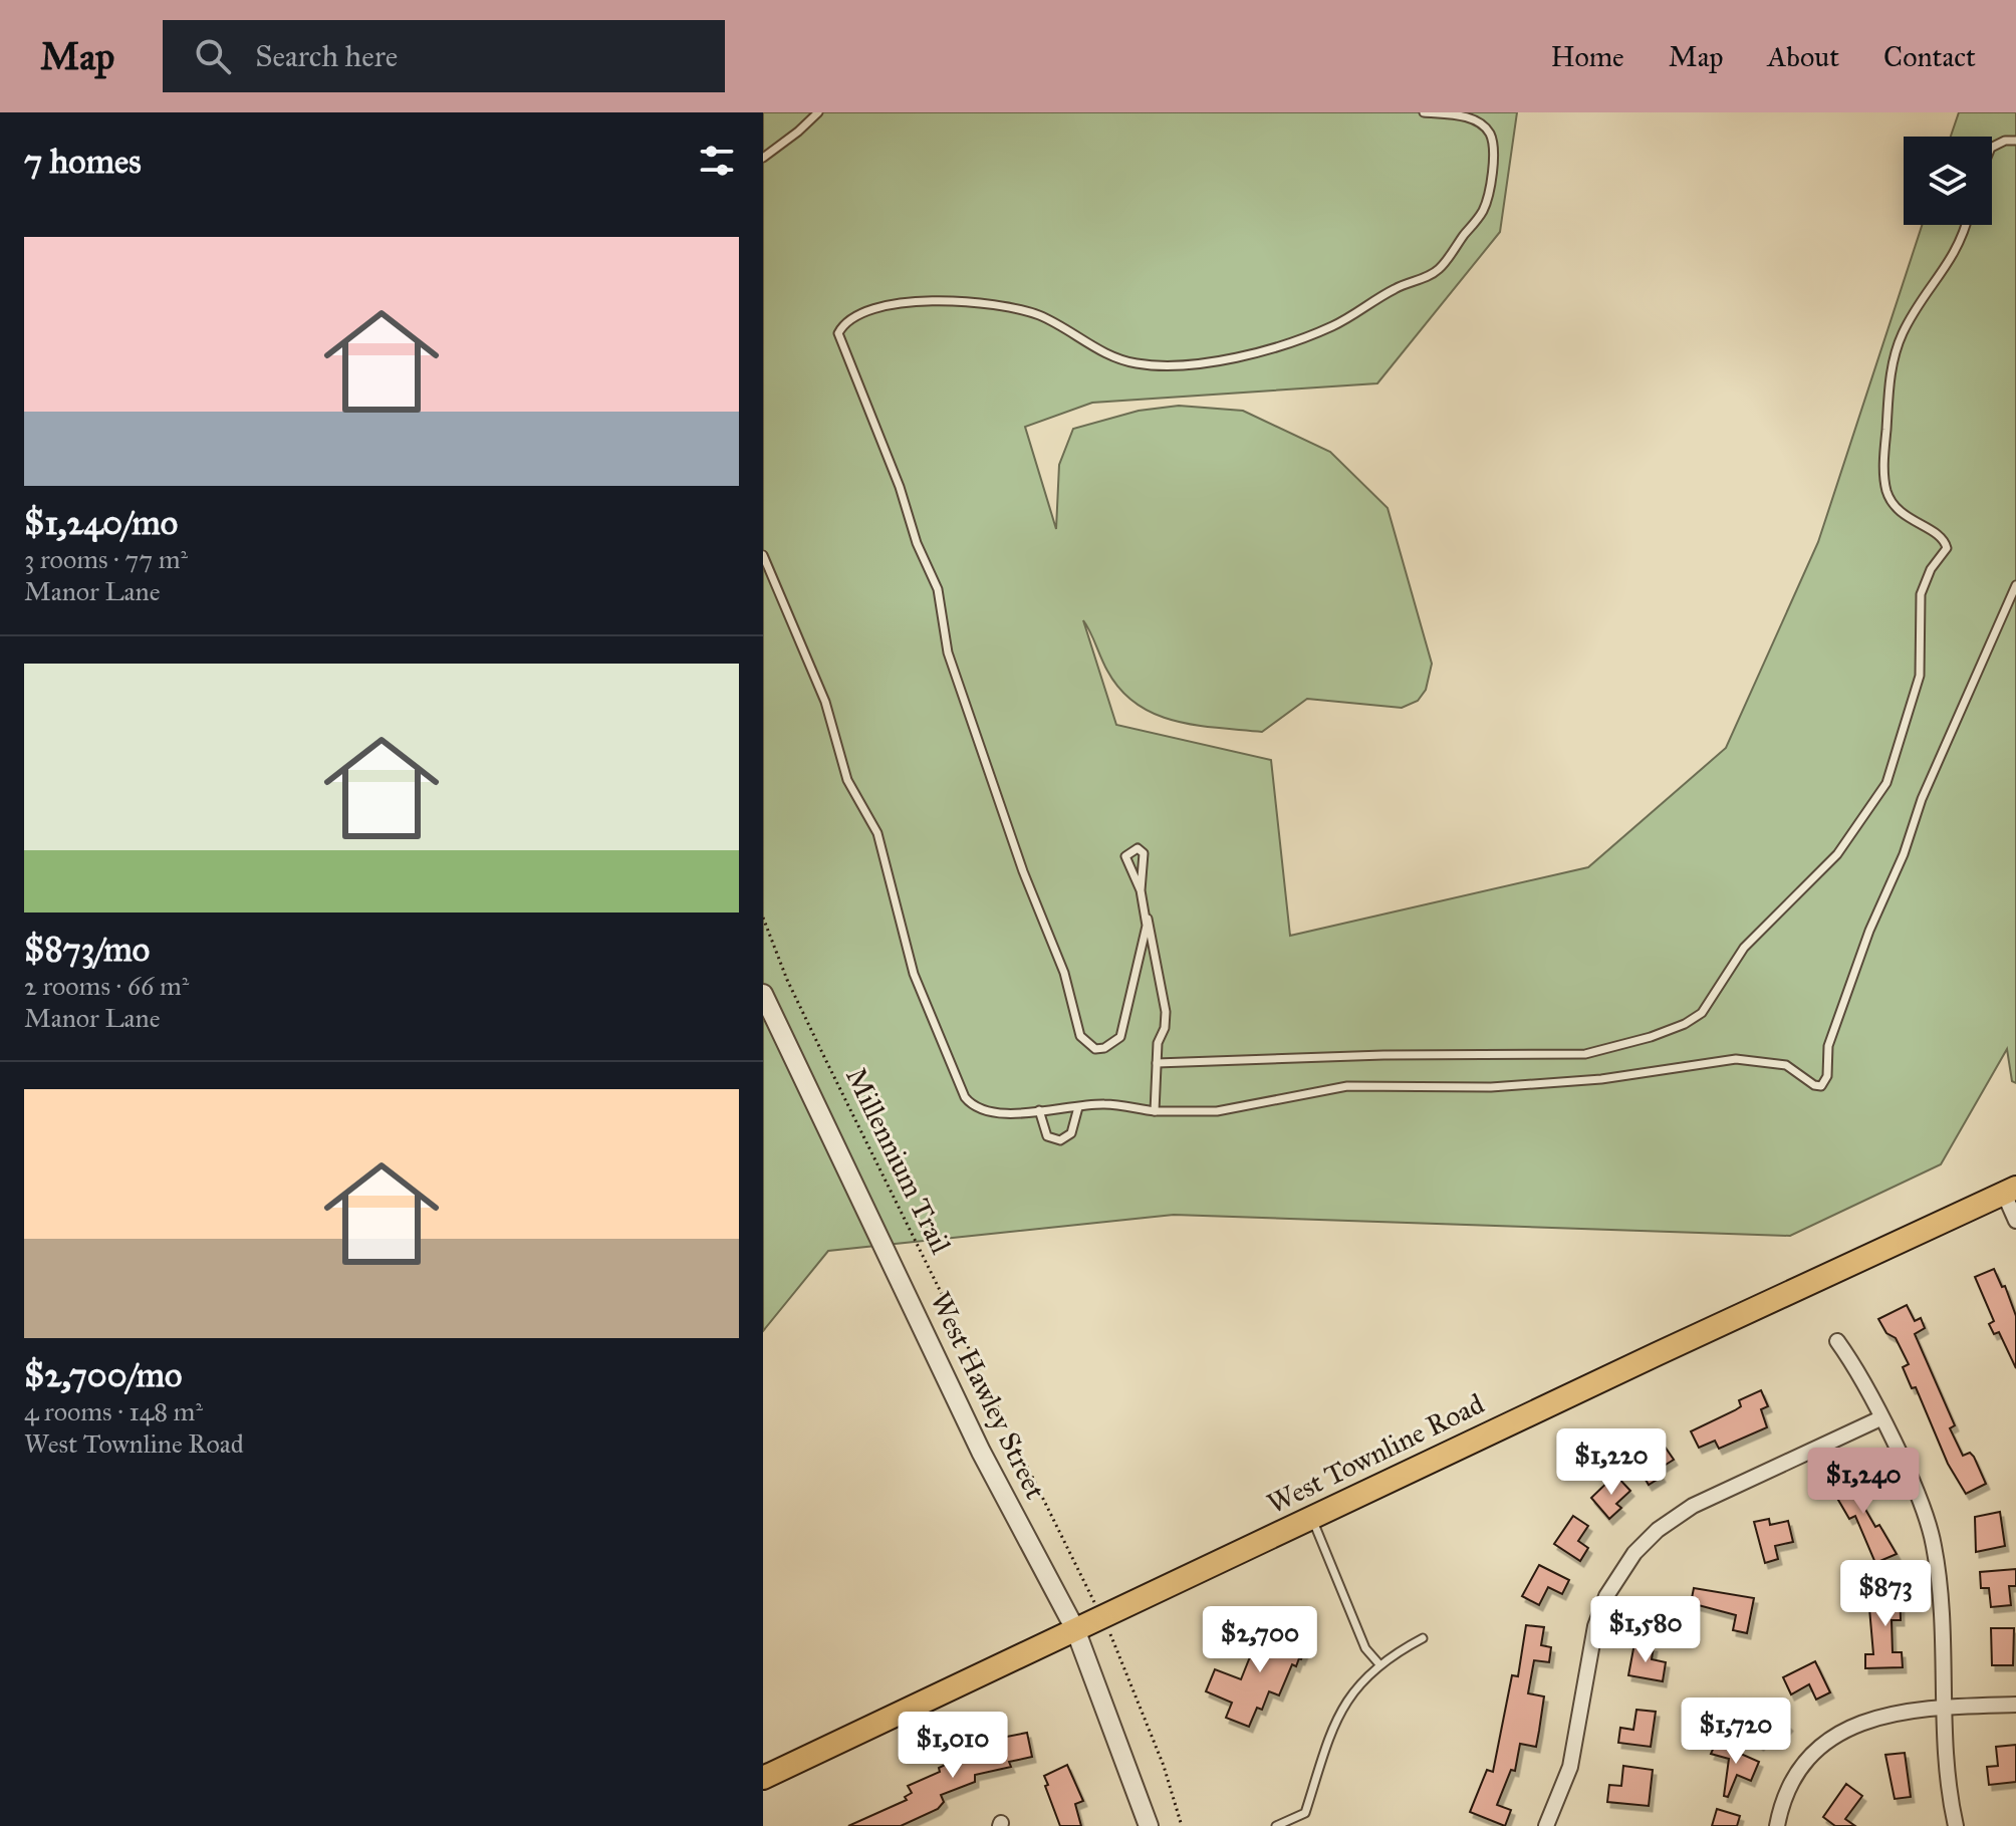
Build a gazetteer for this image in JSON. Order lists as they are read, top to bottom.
{
  "streets": {
    "main road": ["West Townline Road"],
    "street": ["West Hawley Street"],
    "path": ["Millennium Trail"]
  },
  "crossings": [
    ["West Hawley Street", "West Townline Road"]
  ],
  "page": {
    "header": "Map",
    "search": "Search here",
    "nav": [
      "Home",
      "Map",
      "About",
      "Contact"
    ],
    "heading": "7 homes",
    "list": [
      {
        "name": "$1,240/mo",
        "note": "3 rooms · 77 m² · Manor Lane"
      },
      {
        "name": "$873/mo",
        "note": "2 rooms · 66 m² · Manor Lane"
      },
      {
        "name": "$2,700/mo",
        "note": "4 rooms · 148 m² · West Townline Road"
      }
    ],
    "price": [
      "$1,220",
      "$1,240",
      "$873",
      "$1,580",
      "$2,700",
      "$1,720",
      "$1,010"
    ]
  }
}
